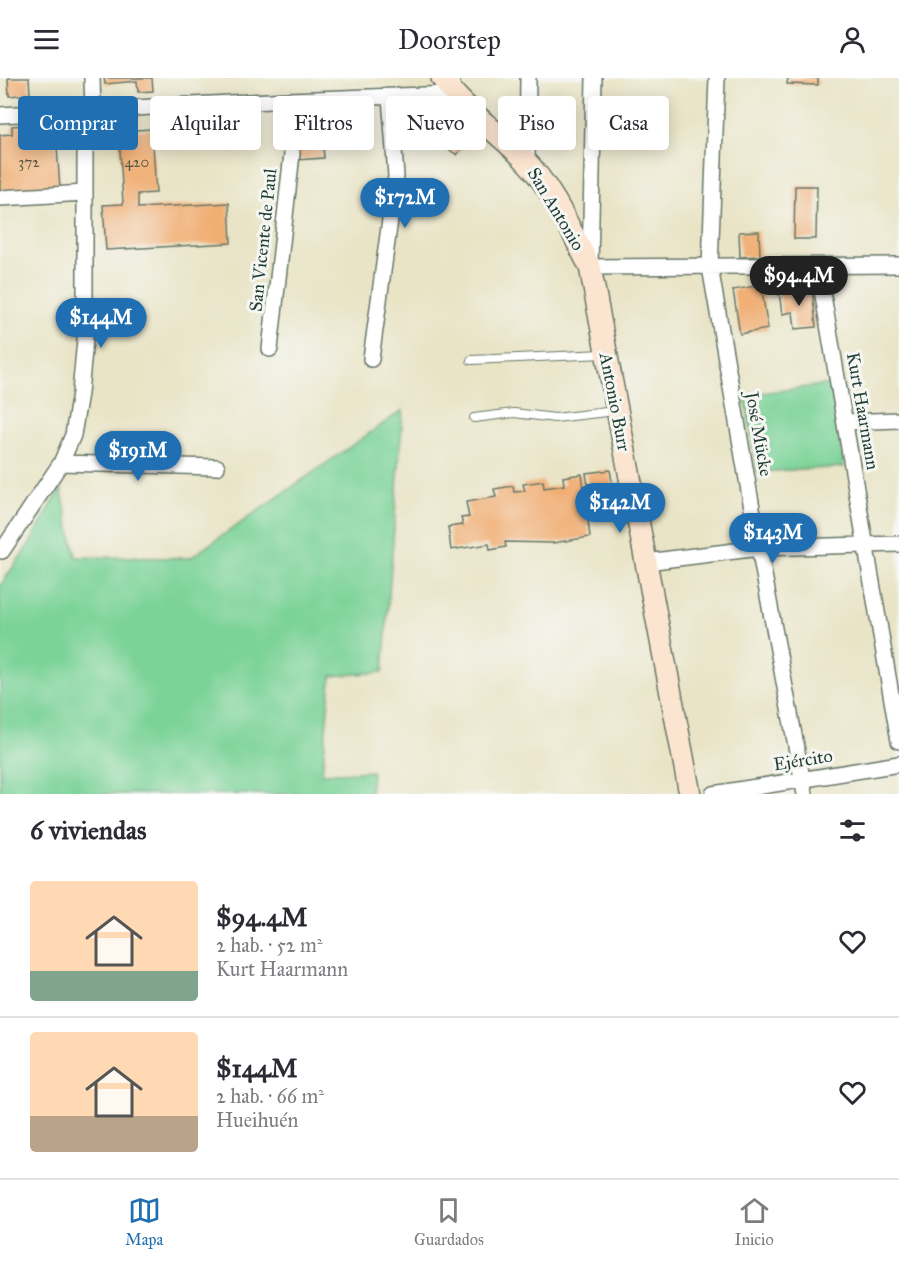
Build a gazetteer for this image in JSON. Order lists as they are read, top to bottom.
{
  "streets": {
    "street": [
      "San Antonio",
      "San Vicente de Paul",
      "Antonio Burr",
      "Kurt Haarmann",
      "José Mücke",
      "Ejército"
    ]
  },
  "crossings": [
    ["San Antonio", "Antonio Burr"],
    ["José Mücke", "Ejército"]
  ],
  "house_numbers": ["372", "420"],
  "page": {
    "header": "Doorstep",
    "chip": [
      "Comprar",
      "Alquilar",
      "Filtros",
      "Nuevo",
      "Piso",
      "Casa"
    ],
    "price": [
      "$172M",
      "$94.4M",
      "$144M",
      "$191M",
      "$142M",
      "$143M"
    ],
    "heading": "6 viviendas",
    "list": [
      {
        "name": "$94.4M",
        "note": "2 hab. · 52 m² · Kurt Haarmann"
      },
      {
        "name": "$144M",
        "note": "2 hab. · 66 m² · Hueihuén"
      }
    ],
    "tabs": ["Mapa", "Guardados", "Inicio"]
  }
}
